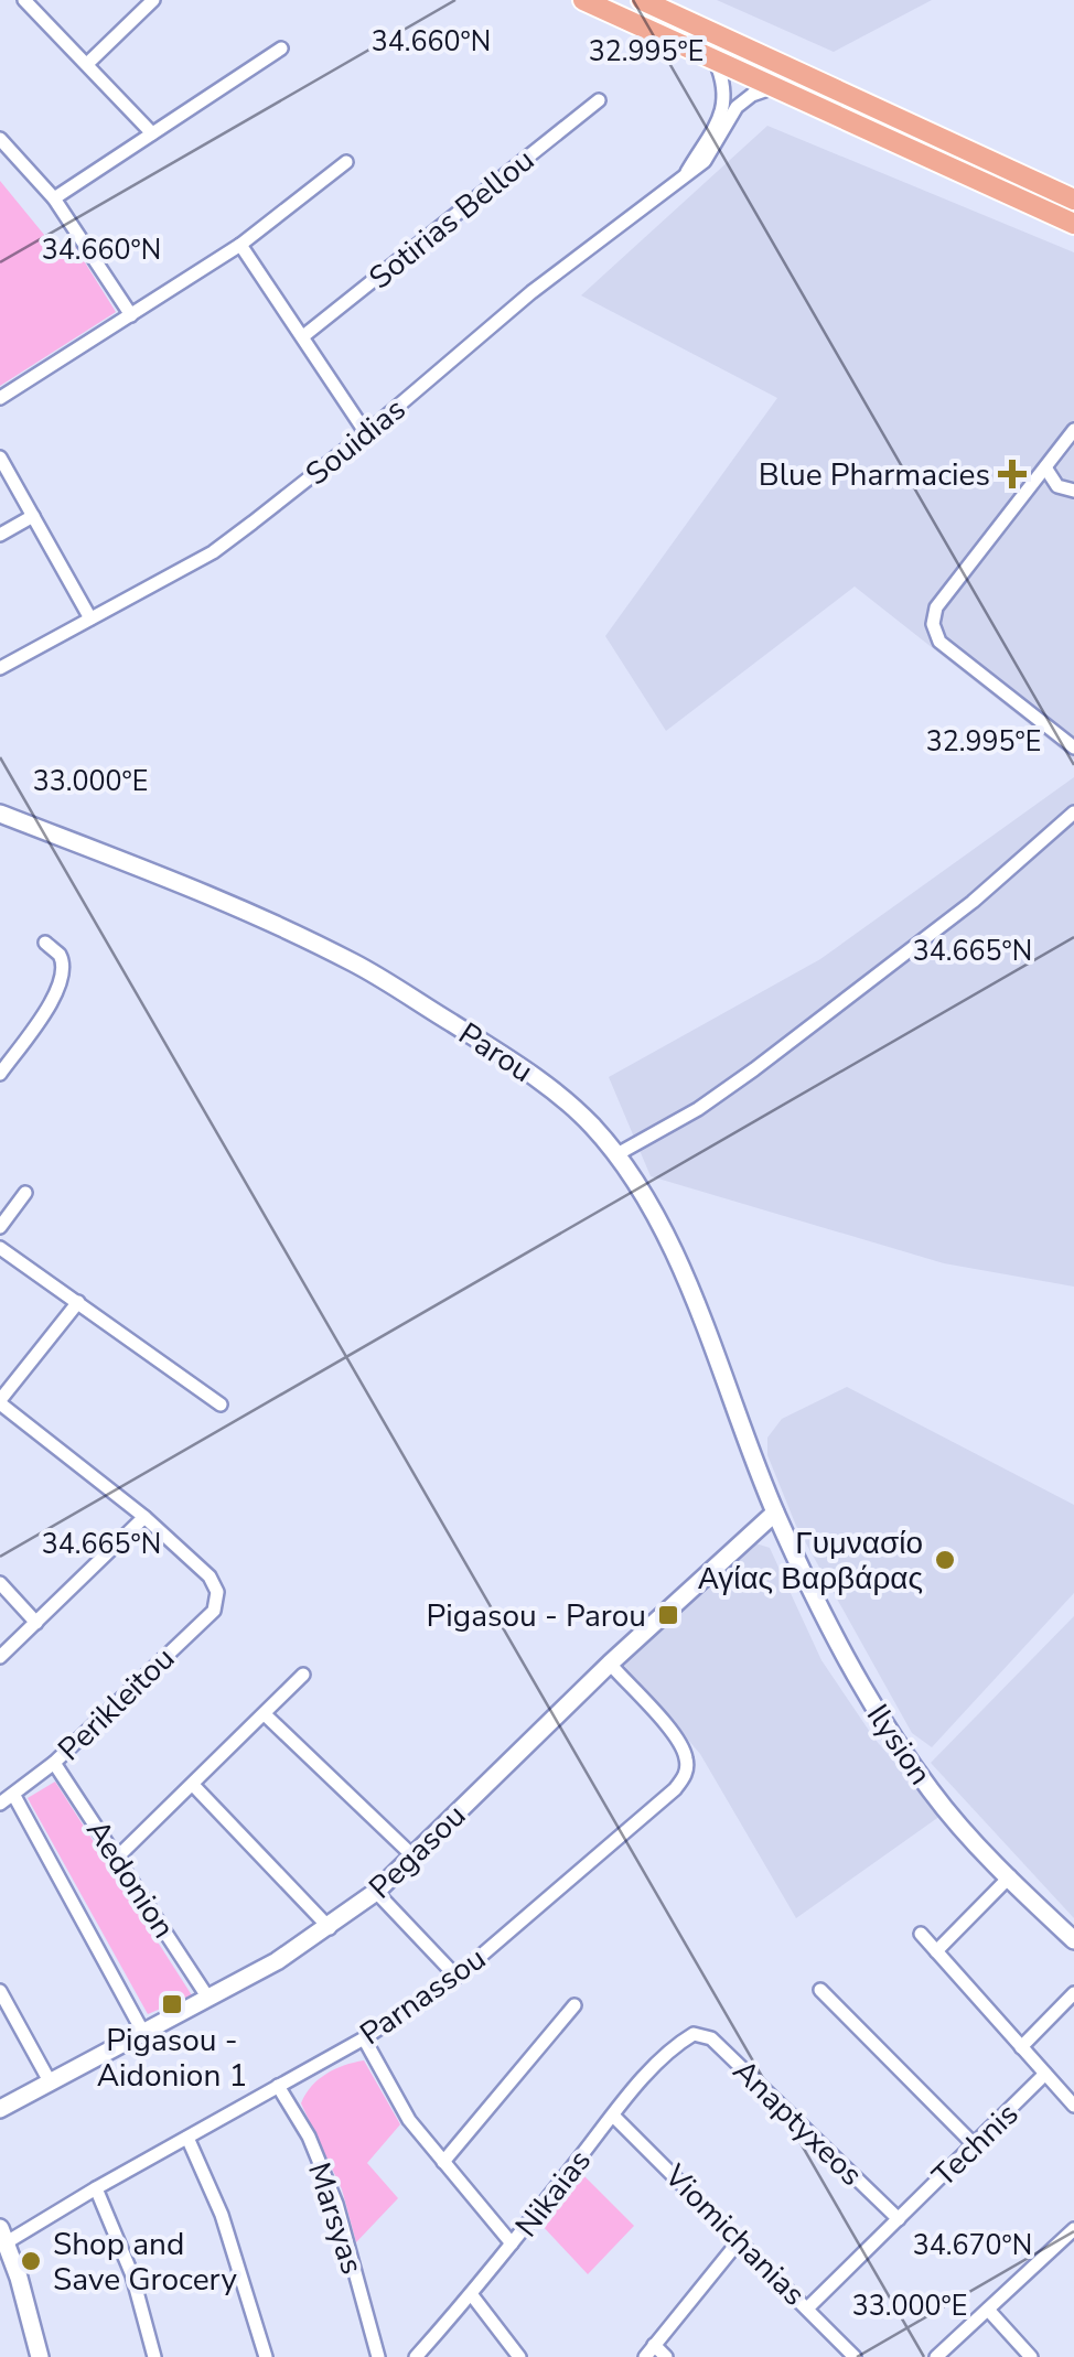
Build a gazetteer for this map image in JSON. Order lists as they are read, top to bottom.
{
  "streets": {
    "street": [
      "Sotirias Bellou",
      "Souidias",
      "Parou",
      "Perikleitou",
      "Ilysion",
      "Pegasou",
      "Aedonion",
      "Parnassou",
      "Anaptyxeos",
      "Technis",
      "Nikaias",
      "Marsyas",
      "Viomichanias"
    ]
  },
  "crossings": [
    ["Parou", "Ilysion"],
    ["Parou", "Pegasou"],
    ["Perikleitou", "Aedonion"],
    ["Ilysion", "Pegasou"],
    ["Pegasou", "Aedonion"],
    ["Pegasou", "Parnassou"],
    ["Parnassou", "Marsyas"],
    ["Anaptyxeos", "Technis"],
    ["Anaptyxeos", "Nikaias"],
    ["Technis", "Viomichanias"],
    ["Nikaias", "Viomichanias"]
  ],
  "places": {
    "health": ["Blue Pharmacies"],
    "other": ["Γυμνασίο Αγίας Βαρβάρας", "Shop and Save Grocery"],
    "transit": ["Pigasou - Parou", "Pigasou - Aidonion 1"]
  },
  "coordinates": [
    "34.660°N",
    "32.995°E",
    "33.000°E",
    "34.665°N",
    "34.670°N"
  ]
}
